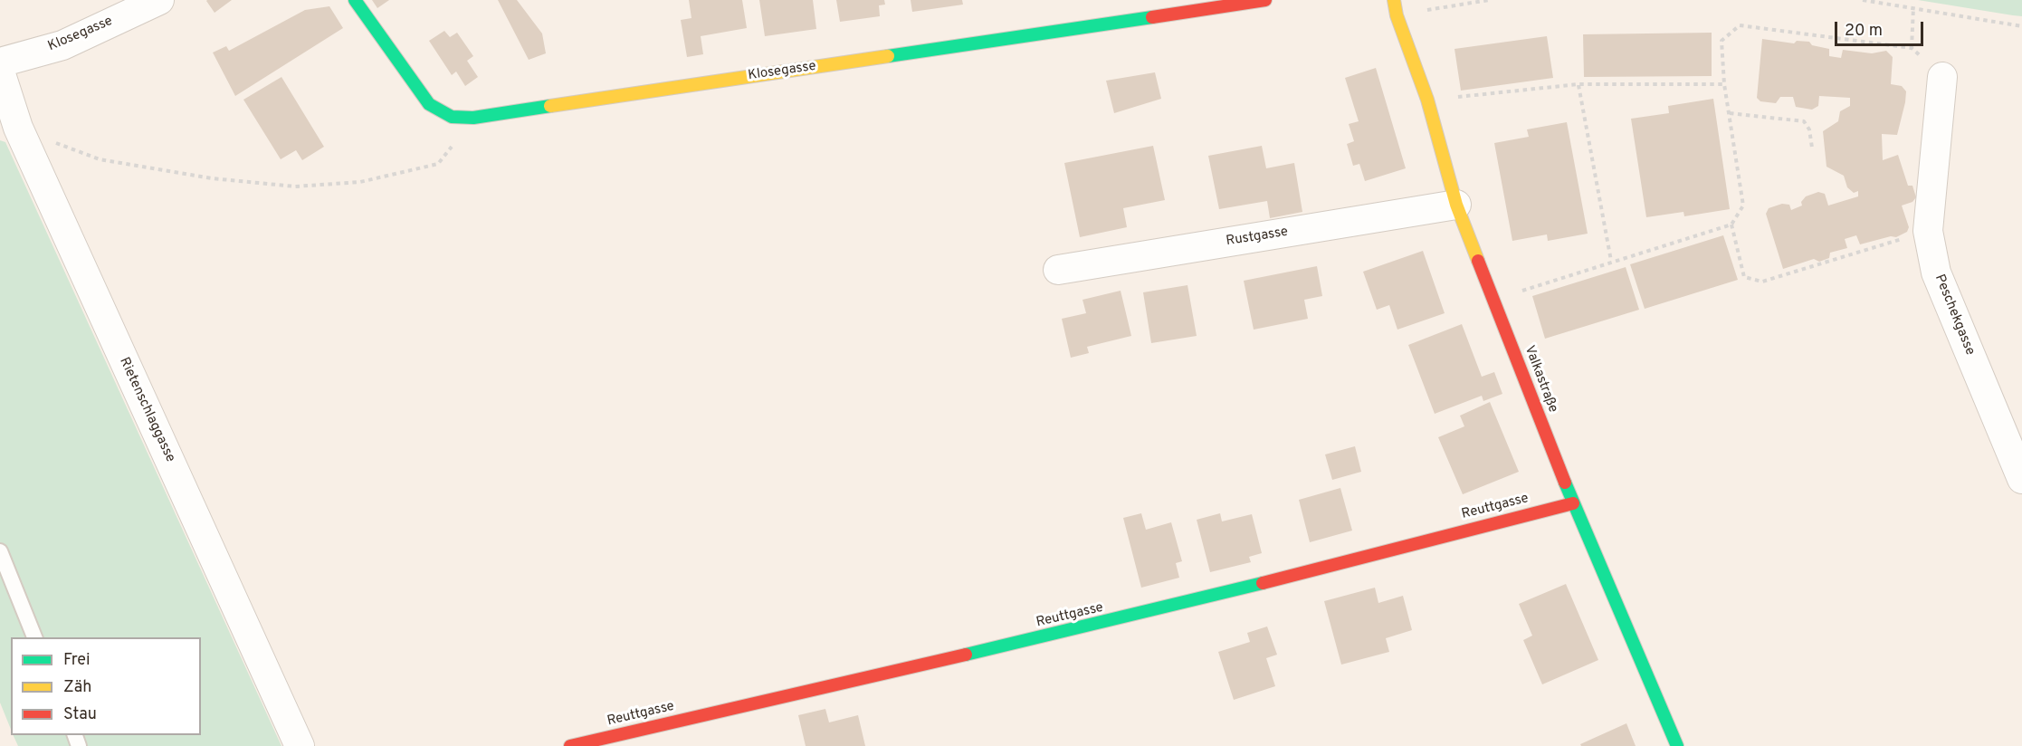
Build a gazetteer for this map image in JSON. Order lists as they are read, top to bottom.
{
  "streets": {
    "street": [
      "Klosegasse",
      "Rustgasse",
      "Peschekgasse",
      "Valkastraße",
      "Rietenschlaggasse",
      "Reuttgasse"
    ]
  },
  "crossings": [
    ["Rustgasse", "Valkastraße"],
    ["Valkastraße", "Reuttgasse"]
  ],
  "legend": ["Frei", "Zäh", "Stau"],
  "scale_bar": "20 m"
}
